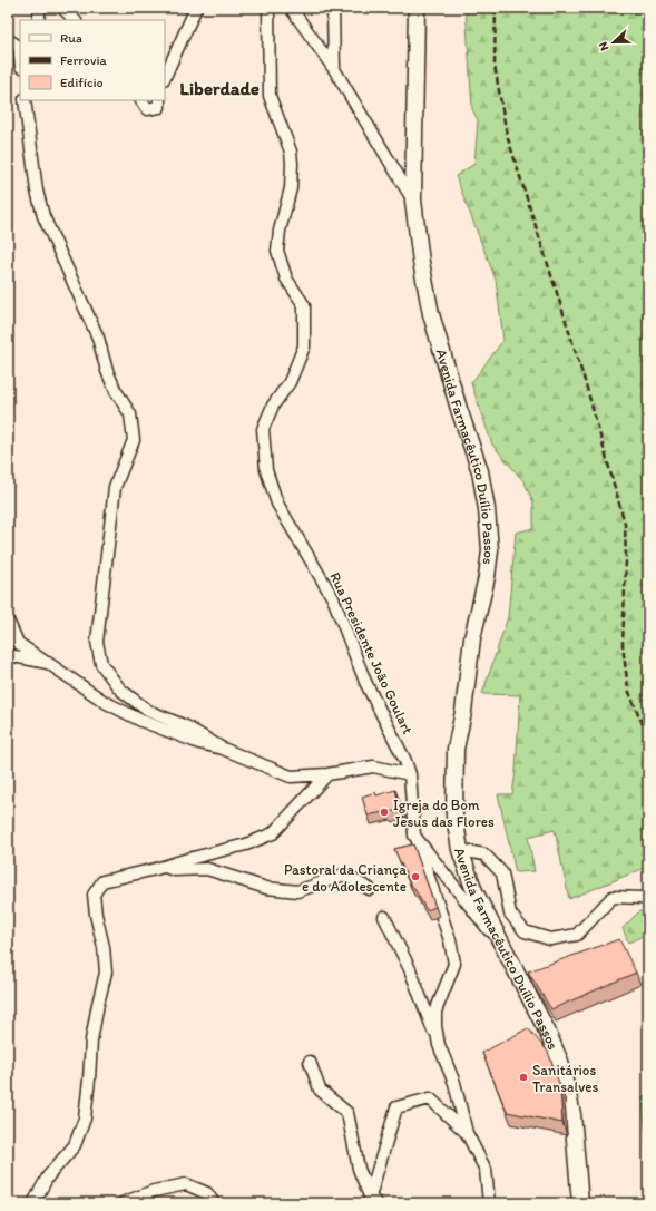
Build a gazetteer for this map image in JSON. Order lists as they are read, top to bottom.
{
  "streets": {
    "main road": ["Avenida Farmacêutico Duílio Passos"],
    "street": ["Rua Presidente João Goulart"]
  },
  "districts": ["Liberdade"],
  "places": ["Igreja do Bom Jesus das Flores", "Pastoral da Criança e do Adolescente", "Sanitários Transalves"],
  "legend": ["Rua", "Ferrovia", "Edifício"],
  "north": "left"
}
